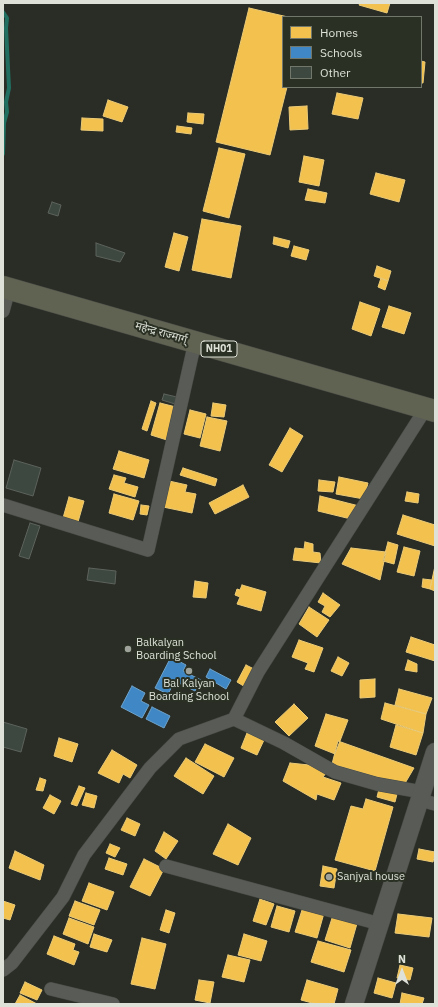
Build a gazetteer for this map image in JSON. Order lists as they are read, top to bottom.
{
  "streets": {
    "highway": ["महेन्द्र राज्मार्ग्", "NH01"]
  },
  "places": ["Balkalyan Boarding School", "Bal Kalyan Boarding School", "Sanjyal house"],
  "legend": ["Homes", "Schools", "Other"],
  "north": "top"
}
